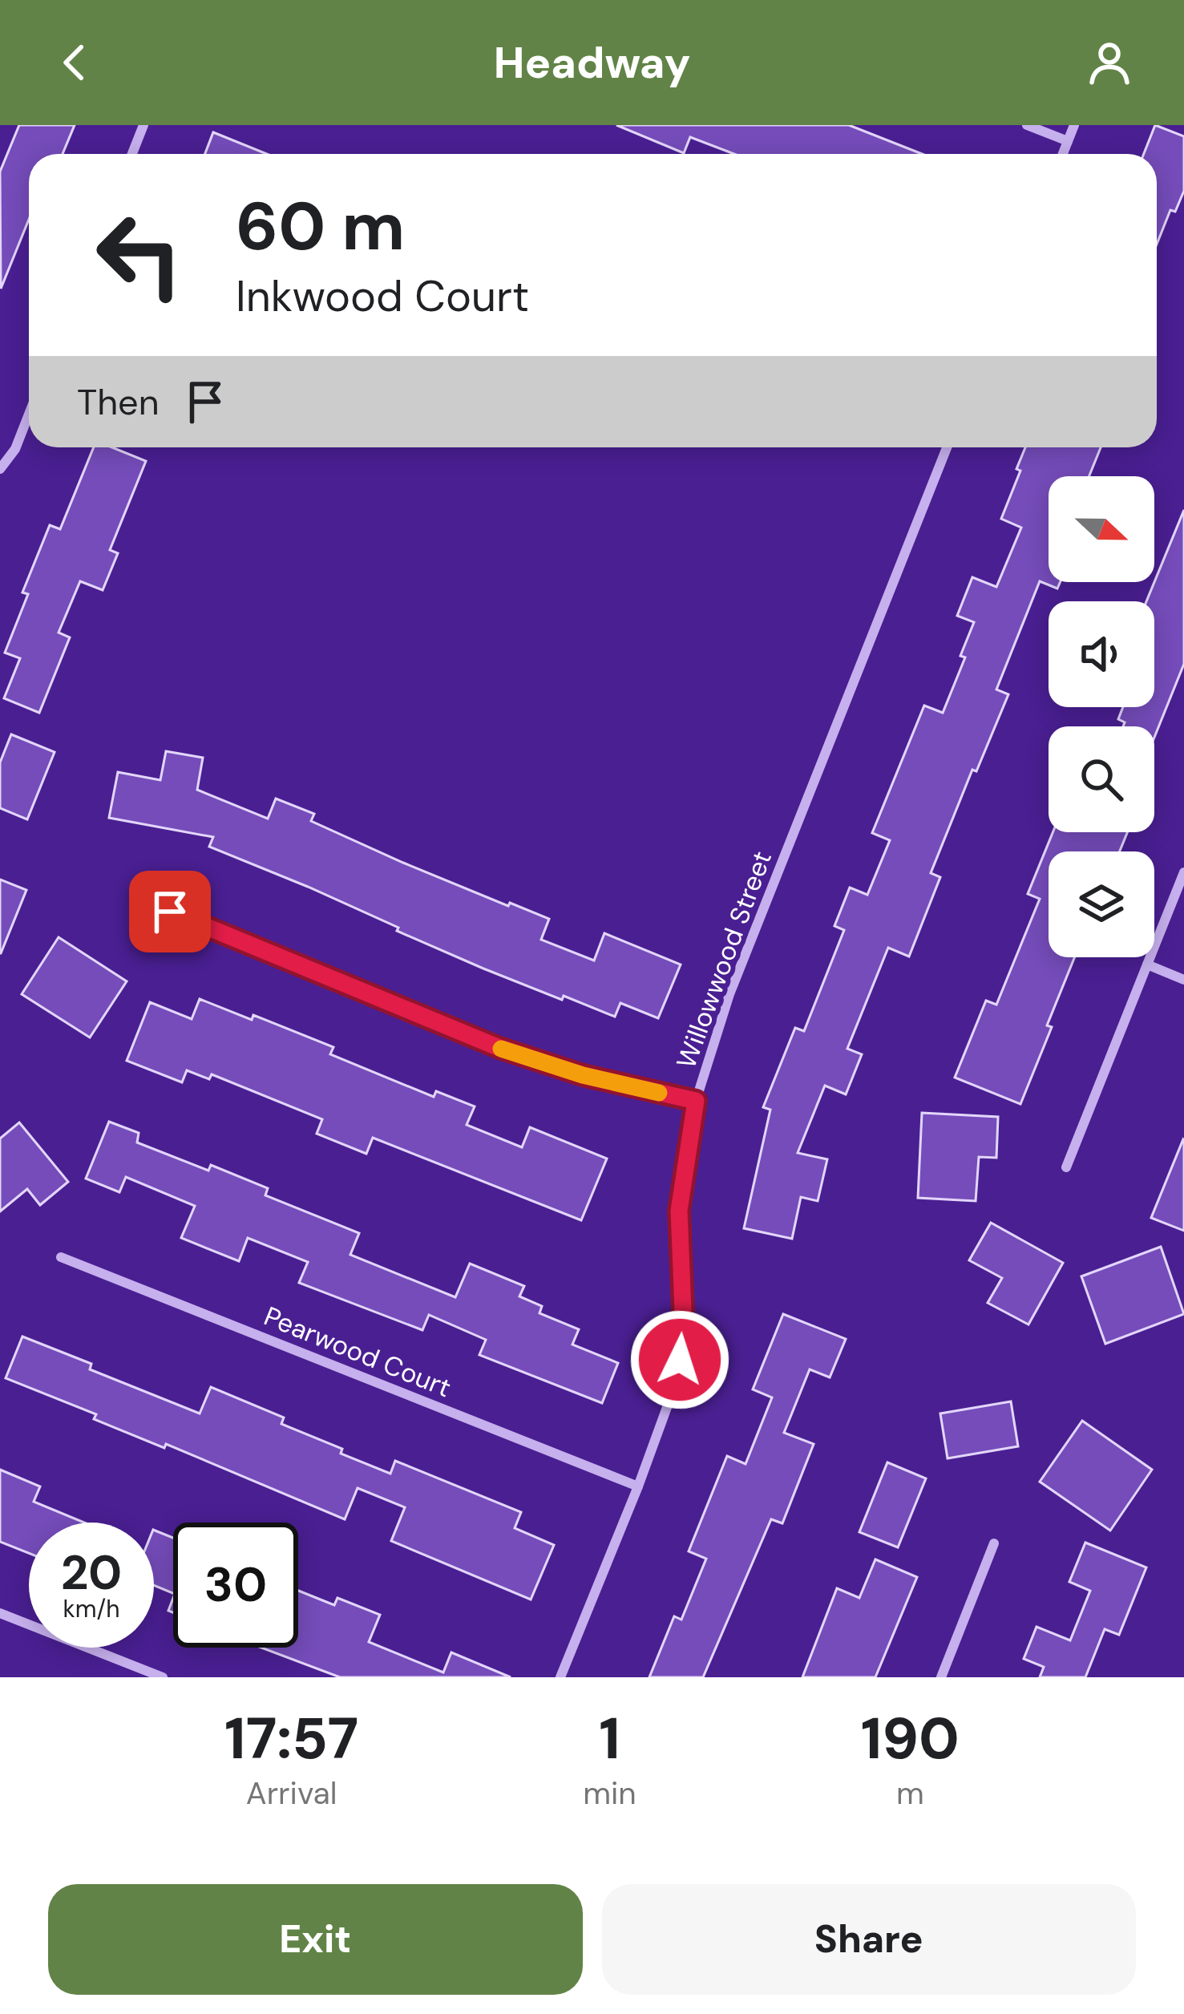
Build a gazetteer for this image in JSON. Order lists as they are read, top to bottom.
{
  "streets": {
    "street": ["Willowwood Street", "Pearwood Court"]
  },
  "crossings": [
    ["Willowwood Street", "Pearwood Court"]
  ],
  "north": "right",
  "page": {
    "header": "Headway",
    "turn": ["60 m", "Inkwood Court"],
    "then": "Then",
    "speed": "20 km/h",
    "limit": "30",
    "eta": [
      "17:57",
      "Arrival",
      "1",
      "min",
      "190",
      "m"
    ],
    "buttons": ["Exit", "Share"]
  }
}
